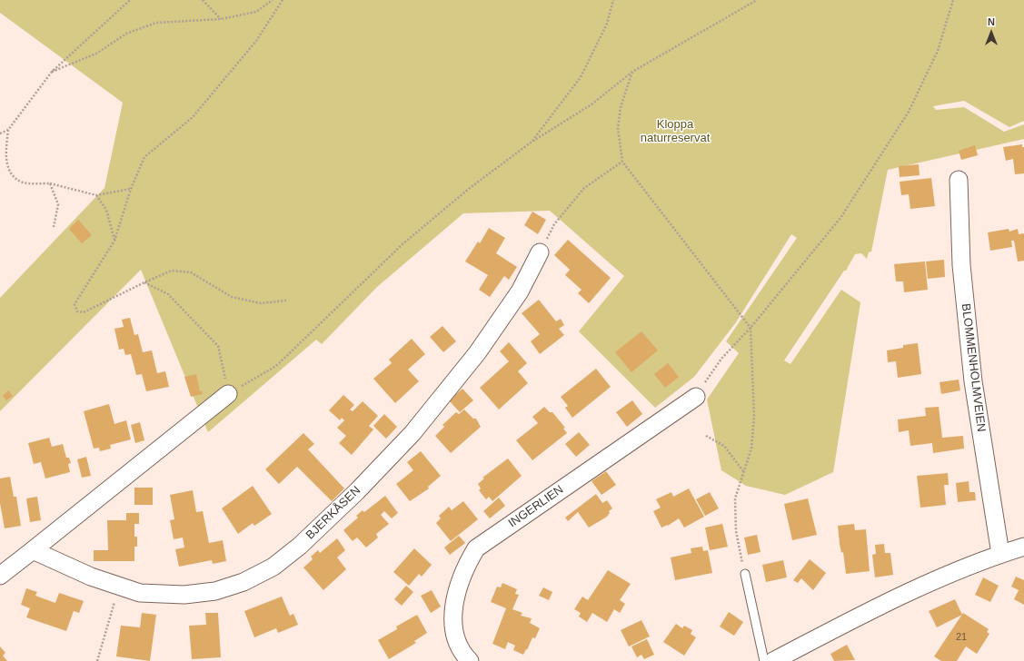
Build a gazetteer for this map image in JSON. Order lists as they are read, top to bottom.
{
  "streets": {
    "street": ["BLOMMENHOLMVEIEN", "INGERLIEN", "BJERKÅSEN"]
  },
  "parks": ["Kloppa naturreservat"],
  "house_numbers": ["21"],
  "north": "top"
}
